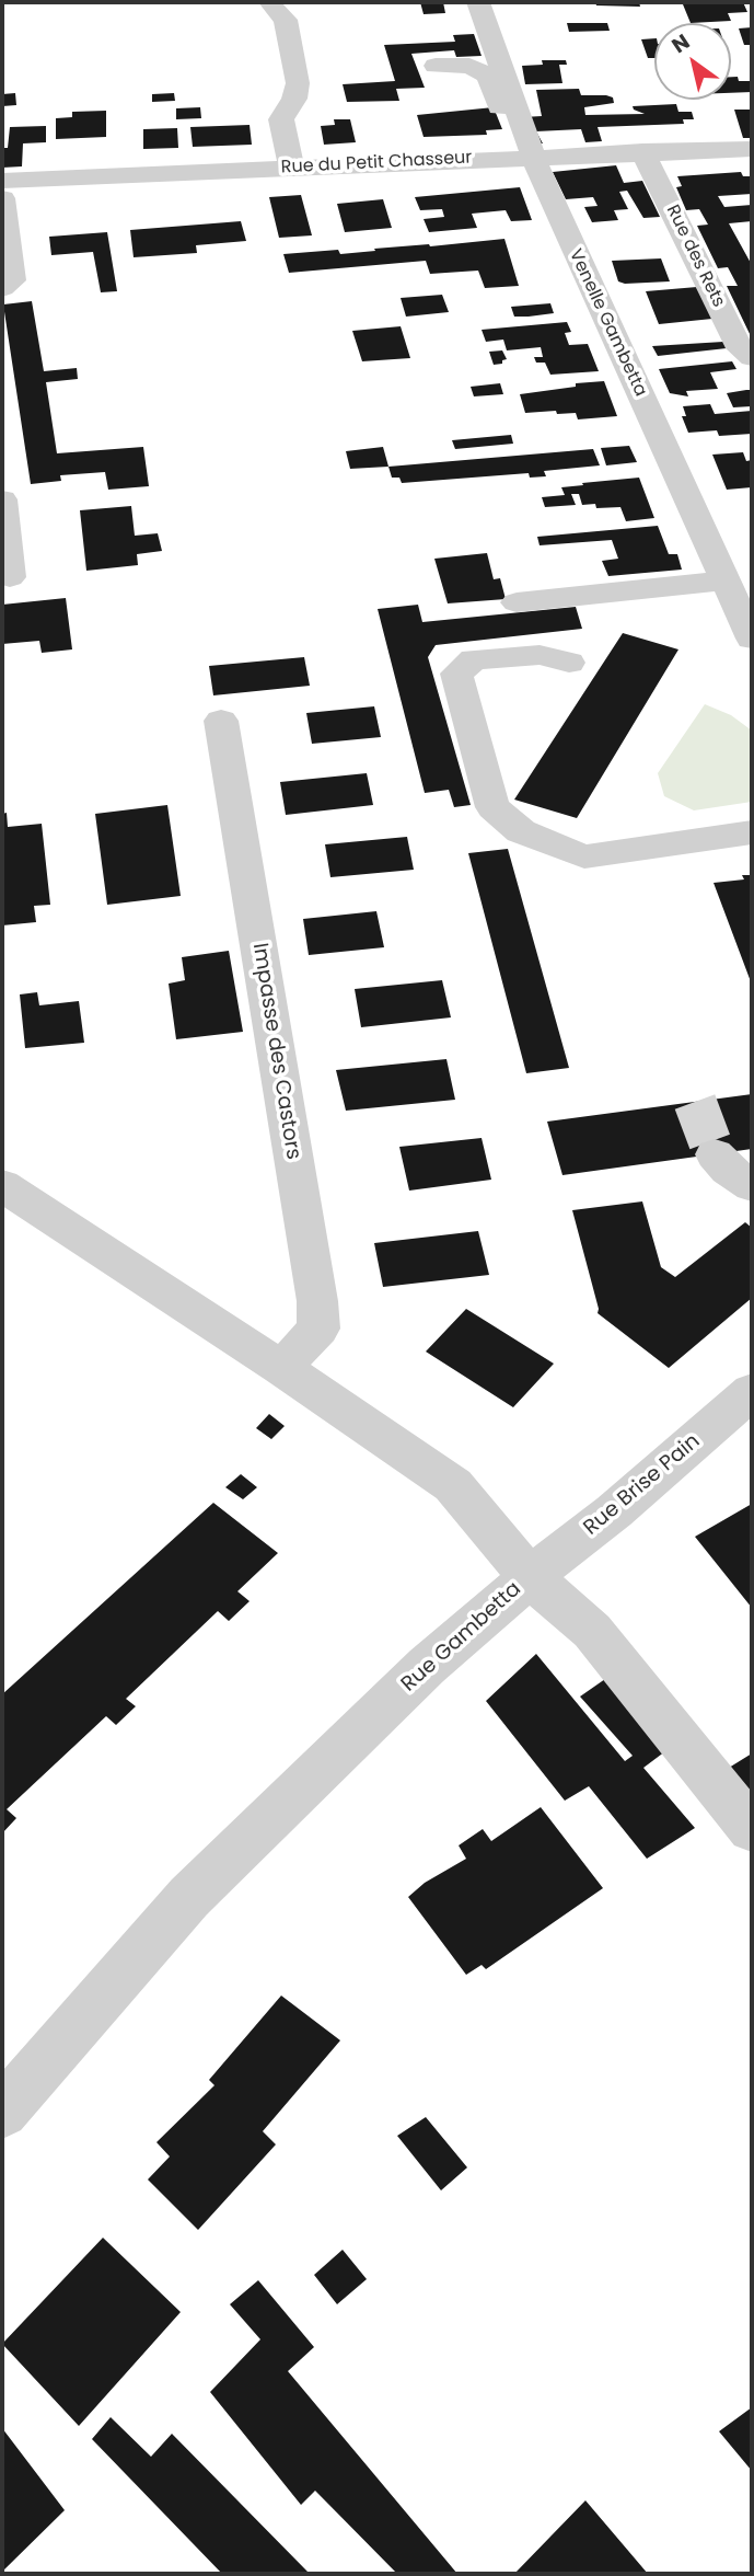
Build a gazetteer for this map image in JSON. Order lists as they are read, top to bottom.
{
  "streets": {
    "street": [
      "Rue du Petit Chasseur",
      "Rue des Rets",
      "Venelle Gambetta",
      "Impasse des Castors",
      "Rue Brise Pain",
      "Rue Gambetta"
    ]
  },
  "crossings": [
    ["Rue du Petit Chasseur", "Rue des Rets"],
    ["Rue du Petit Chasseur", "Venelle Gambetta"],
    ["Impasse des Castors", "Rue Gambetta"],
    ["Rue Brise Pain", "Rue Gambetta"]
  ],
  "north": "top left"
}
